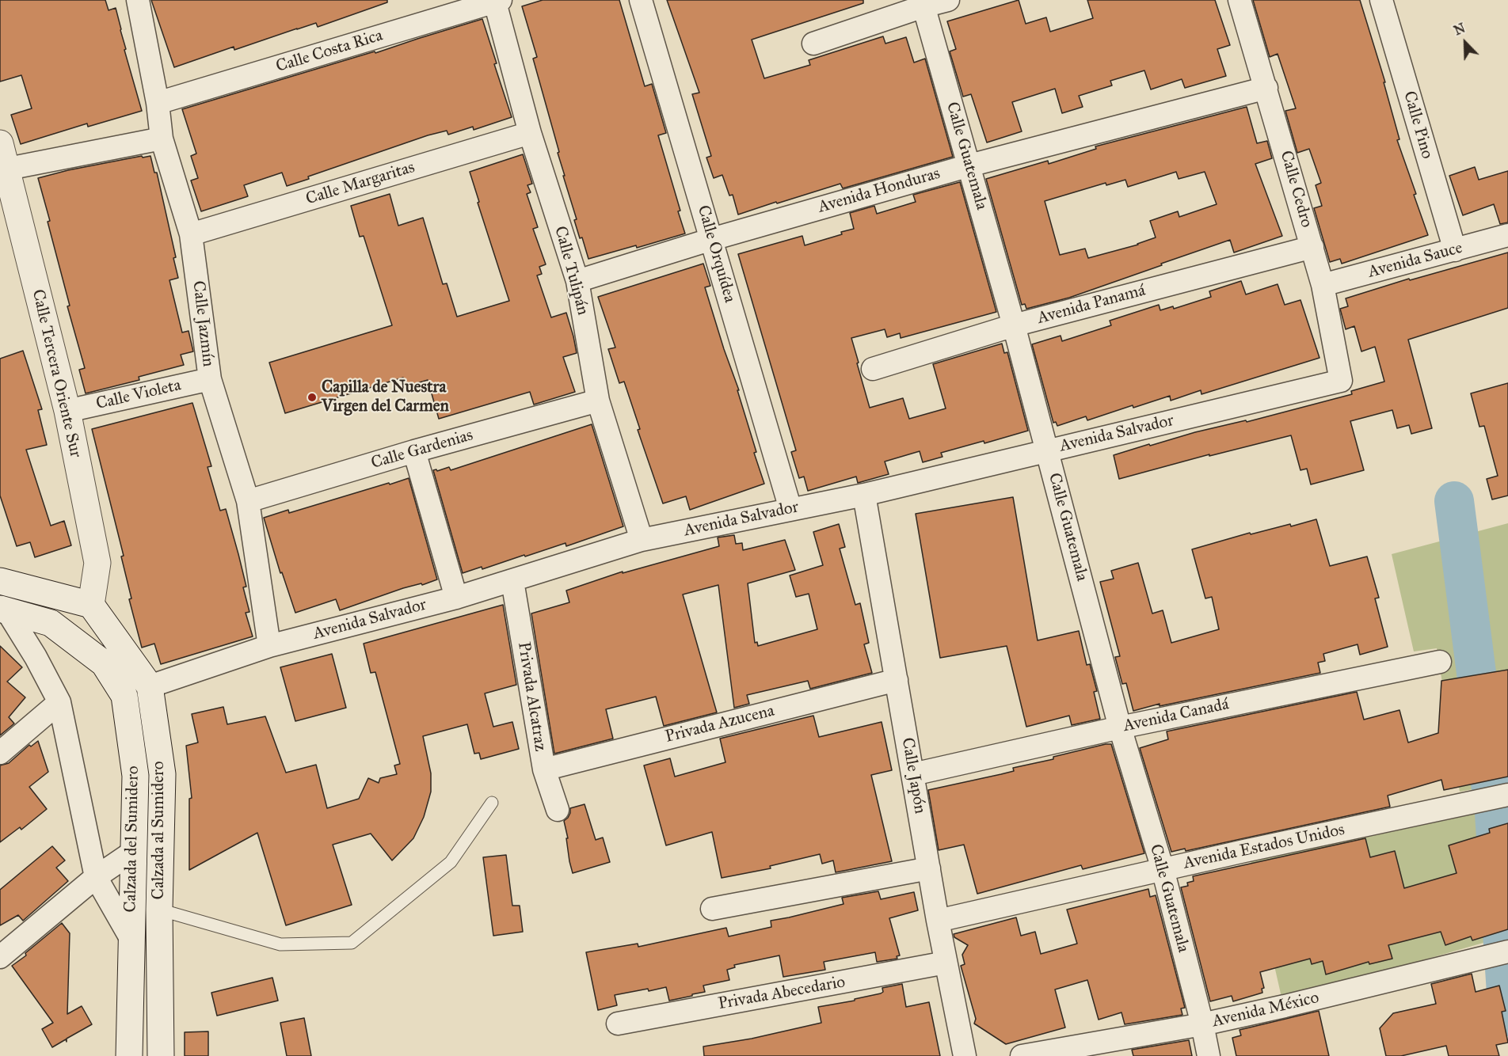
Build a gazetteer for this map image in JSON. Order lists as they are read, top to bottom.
{
  "streets": {
    "main road": ["Calle Tercera Oriente Sur", "Calzada al Sumidero", "Calzada del Sumidero"],
    "street": [
      "Calle Costa Rica",
      "Calle Pino",
      "Calle Guatemala",
      "Calle Margaritas",
      "Calle Cedro",
      "Avenida Honduras",
      "Calle Orquídea",
      "Avenida Sauce",
      "Calle Tulipán",
      "Avenida Panamá",
      "Calle Jazmín",
      "Calle Violeta",
      "Avenida Salvador",
      "Calle Gardenias",
      "Privada Alcatraz",
      "Avenida Canadá",
      "Privada Azucena",
      "Calle Japón",
      "Avenida Estados Unidos",
      "Privada Abecedario",
      "Avenida México"
    ]
  },
  "crossings": [
    ["Calle Costa Rica", "Calle Tulipán"],
    ["Calle Costa Rica", "Calle Jazmín"],
    ["Calle Pino", "Avenida Sauce"],
    ["Calle Guatemala", "Avenida Honduras"],
    ["Calle Guatemala", "Avenida Panamá"],
    ["Calle Guatemala", "Avenida Salvador"],
    ["Calle Guatemala", "Avenida Canadá"],
    ["Calle Guatemala", "Avenida Estados Unidos"],
    ["Calle Guatemala", "Avenida México"],
    ["Calle Margaritas", "Calle Tulipán"],
    ["Calle Margaritas", "Calle Jazmín"],
    ["Calle Cedro", "Avenida Honduras"],
    ["Calle Cedro", "Avenida Sauce"],
    ["Calle Cedro", "Avenida Panamá"],
    ["Calle Cedro", "Avenida Salvador"],
    ["Avenida Honduras", "Calle Orquídea"],
    ["Avenida Honduras", "Calle Tulipán"],
    ["Calle Orquídea", "Avenida Salvador"],
    ["Calle Tulipán", "Avenida Salvador"],
    ["Calle Tulipán", "Calle Gardenias"],
    ["Calle Jazmín", "Calle Violeta"],
    ["Calle Jazmín", "Avenida Salvador"],
    ["Calle Jazmín", "Calle Gardenias"],
    ["Calle Tercera Oriente Sur", "Calle Violeta"],
    ["Calle Tercera Oriente Sur", "Calzada al Sumidero"],
    ["Avenida Salvador", "Privada Alcatraz"],
    ["Avenida Salvador", "Calle Japón"],
    ["Avenida Salvador", "Calzada al Sumidero"],
    ["Privada Alcatraz", "Privada Azucena"],
    ["Avenida Canadá", "Calle Japón"],
    ["Privada Azucena", "Calle Japón"],
    ["Calle Japón", "Avenida Estados Unidos"],
    ["Calle Japón", "Privada Abecedario"]
  ],
  "places": ["Capilla de Nuestra Virgen del Carmen"],
  "north": "top left"
}
